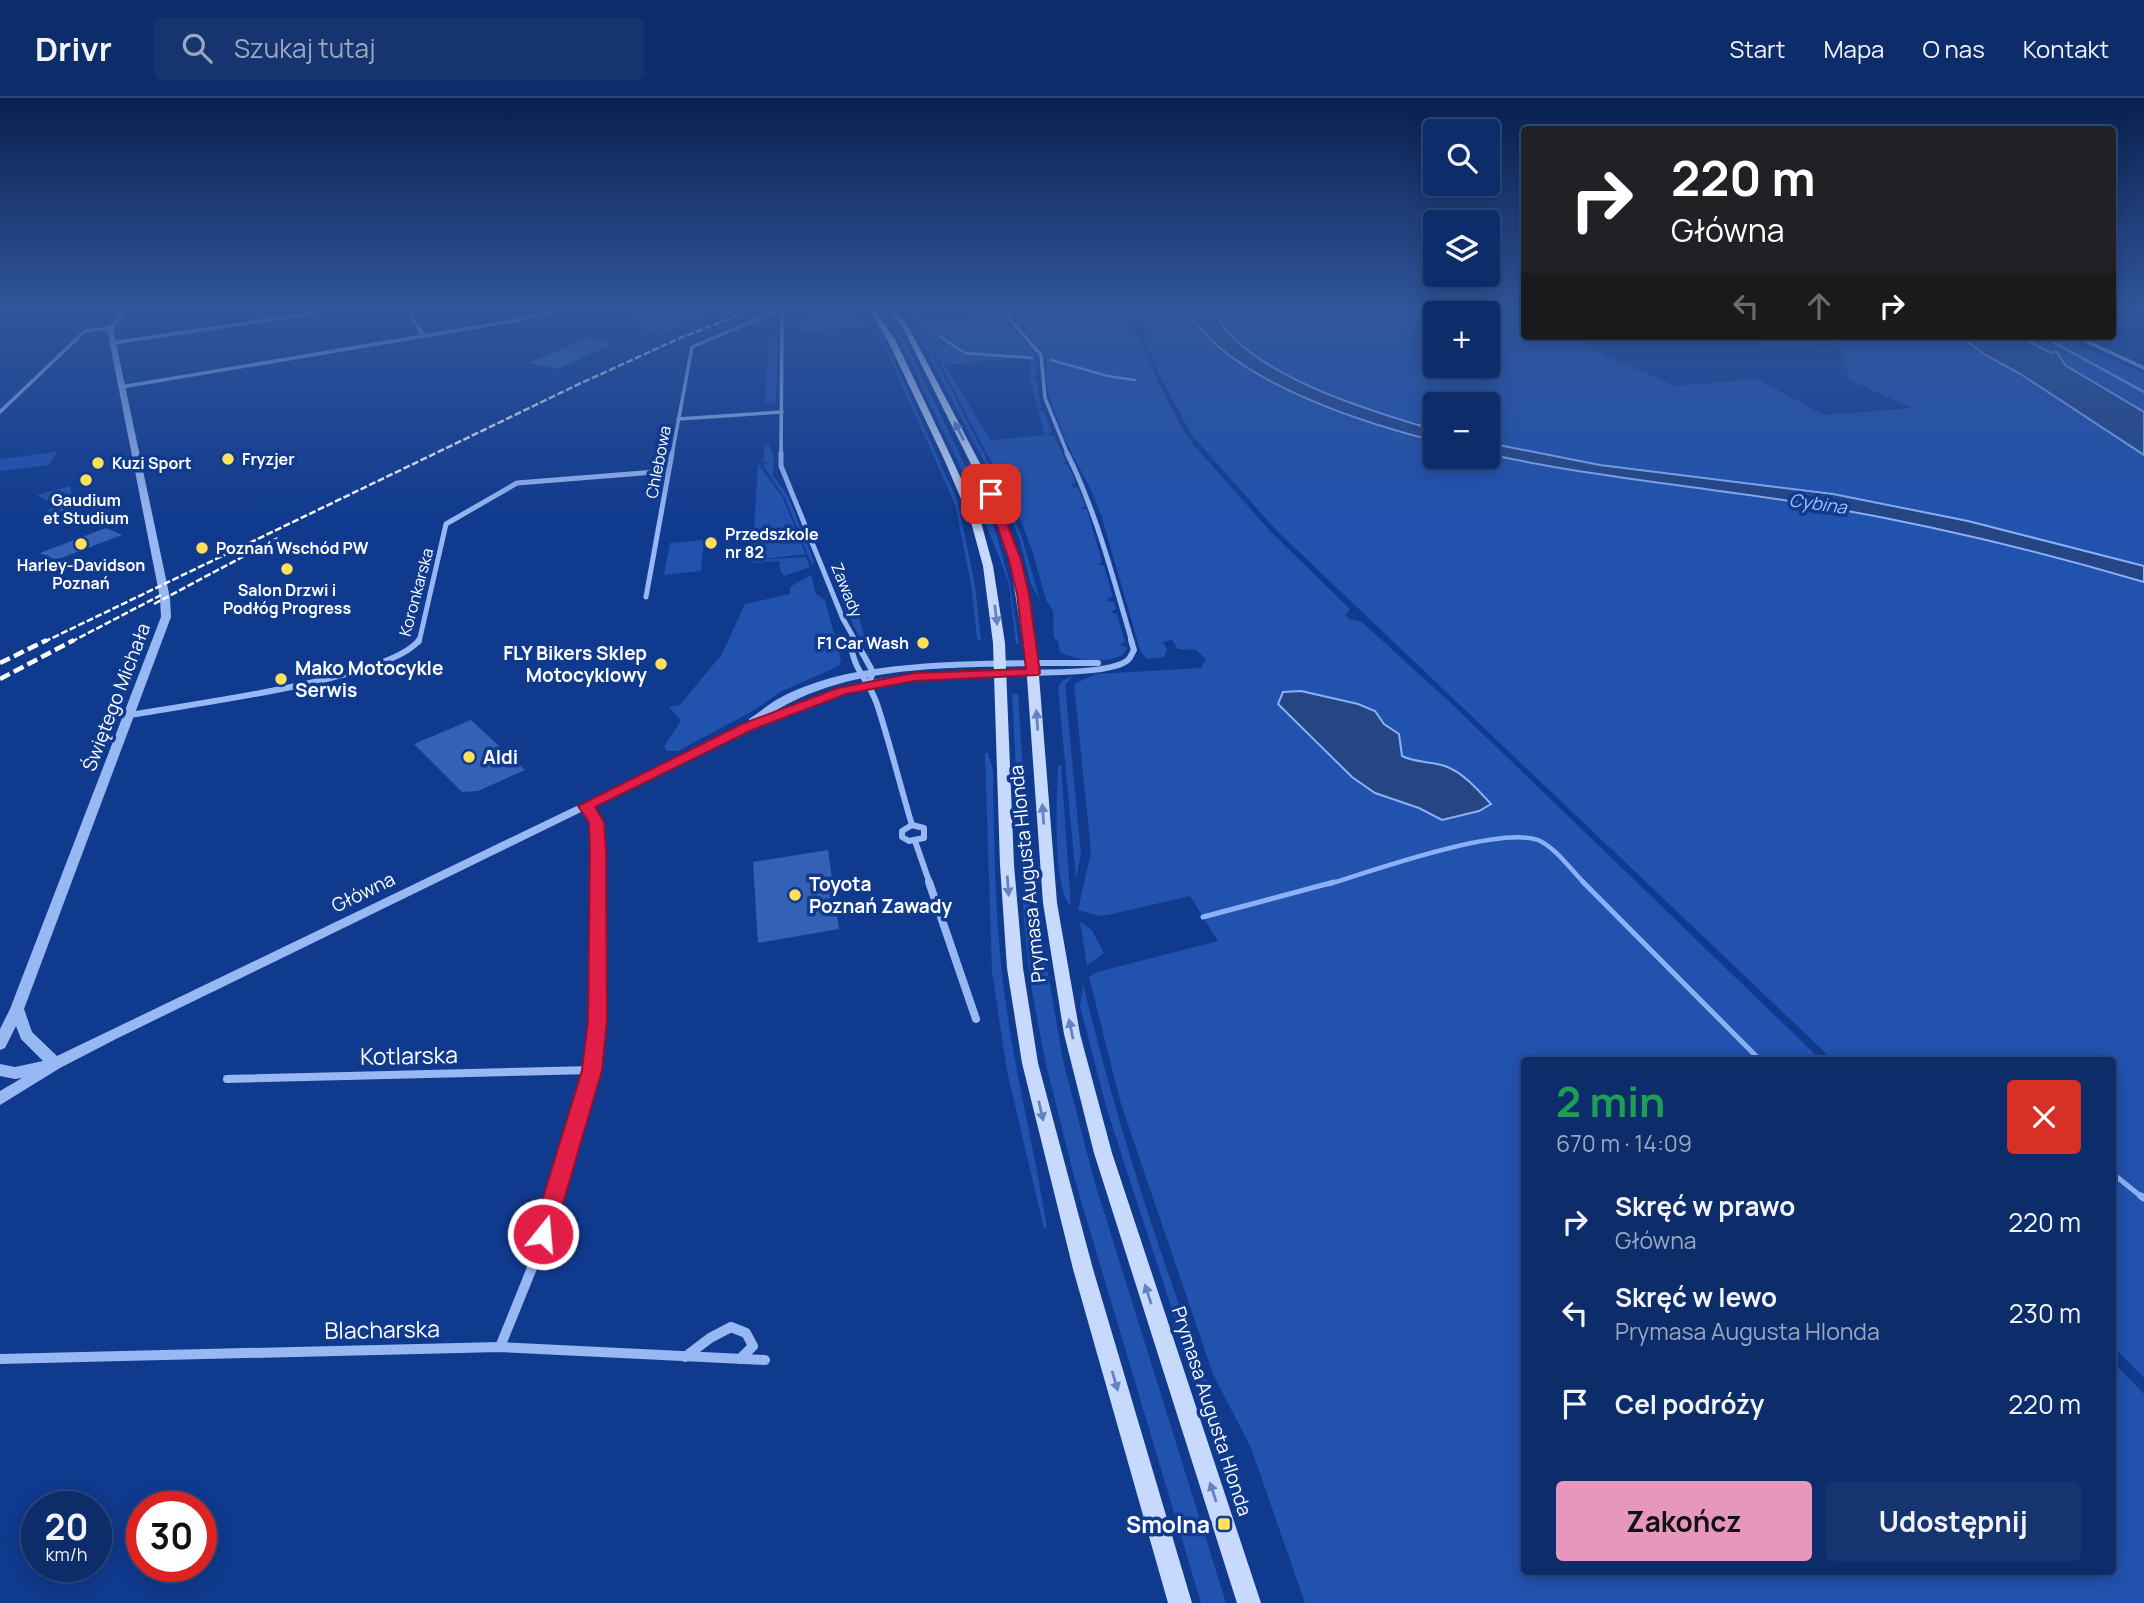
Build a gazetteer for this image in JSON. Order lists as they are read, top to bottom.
{
  "streets": {
    "main road": ["Prymasa Augusta Hlonda"],
    "street": [
      "Chlebowa",
      "Zawady",
      "Koronkarska",
      "Świętego Michała",
      "Główna",
      "Kotlarska",
      "Blacharska"
    ]
  },
  "crossings": [
    ["Chlebowa", "Koronkarska"],
    ["Zawady", "Główna"],
    ["Koronkarska", "Świętego Michała"],
    ["Prymasa Augusta Hlonda", "Główna"]
  ],
  "water": ["Cybina"],
  "places": {
    "other": [
      "Fryzjer",
      "Kuzi Sport",
      "Gaudium et Studium",
      "Przedszkole nr 82",
      "Harley-Davidson Poznań",
      "Poznań Wschód PW",
      "Salon Drzwi i Podłóg Progress",
      "F1 Car Wash",
      "FLY Bikers Sklep Motocyklowy",
      "Mako Motocykle Serwis",
      "Aldi",
      "Toyota Poznań Zawady"
    ],
    "transit": ["Smolna"]
  },
  "page": {
    "header": "Drivr",
    "search": "Szukaj tutaj",
    "nav": [
      "Start",
      "Mapa",
      "O nas",
      "Kontakt"
    ],
    "map_buttons": ["+", "−"],
    "turn": ["220 m", "Główna"],
    "heading": ["2 min", "670 m · 14:09"],
    "list": [
      {
        "name": "Skręć w prawo",
        "note": "Główna",
        "value": "220 m"
      },
      {
        "name": "Skręć w lewo",
        "note": "Prymasa Augusta Hlonda",
        "value": "230 m"
      },
      {
        "name": "Cel podróży",
        "value": "220 m"
      }
    ],
    "buttons": ["Zakończ", "Udostępnij"],
    "speed": "20 km/h",
    "limit": "30"
  }
}
